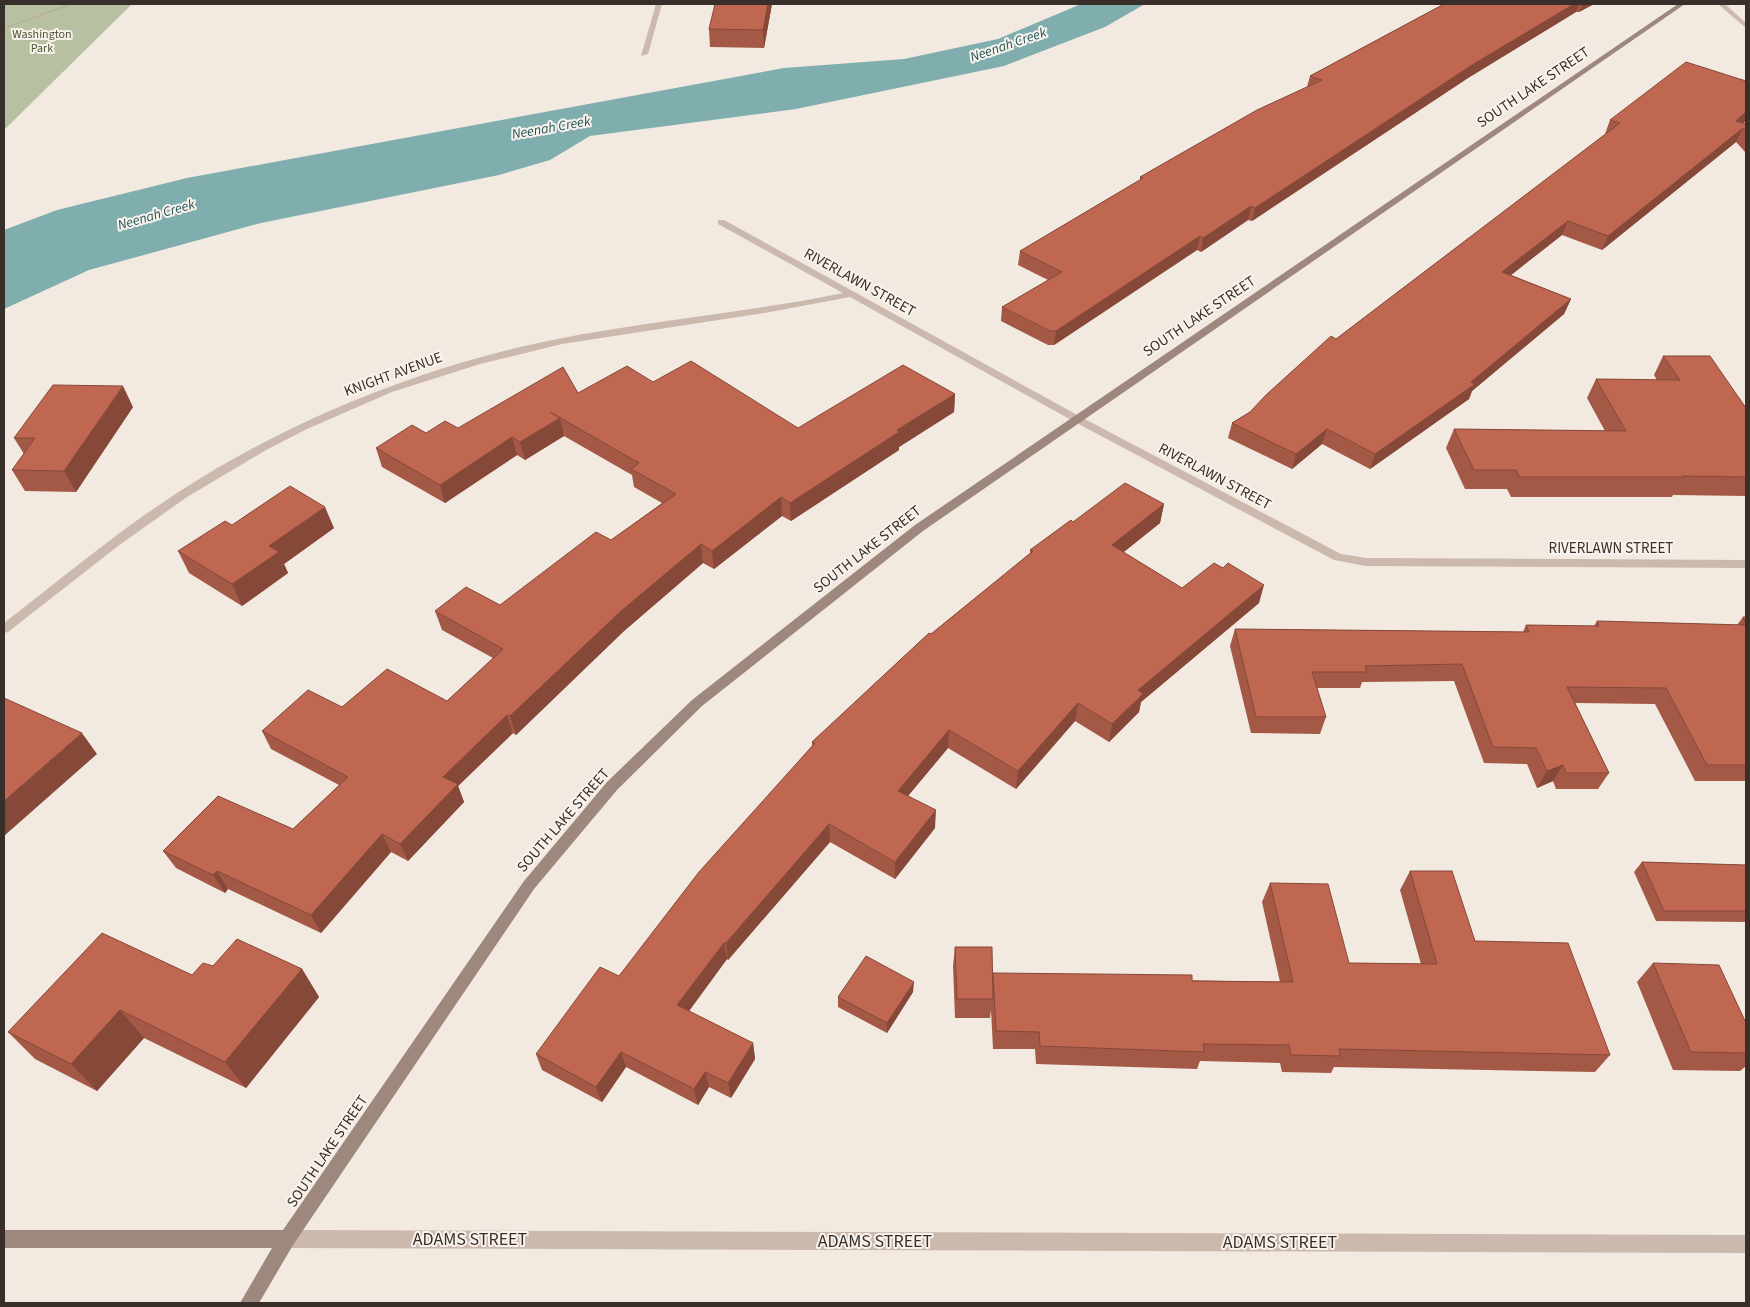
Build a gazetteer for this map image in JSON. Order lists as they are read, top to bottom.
{
  "streets": {
    "street": [
      "SOUTH LAKE STREET",
      "RIVERLAWN STREET",
      "KNIGHT AVENUE",
      "ADAMS STREET"
    ]
  },
  "crossings": [
    ["SOUTH LAKE STREET", "RIVERLAWN STREET"],
    ["SOUTH LAKE STREET", "ADAMS STREET"],
    ["RIVERLAWN STREET", "KNIGHT AVENUE"]
  ],
  "water": ["Neenah Creek"],
  "parks": ["Washington Park"]
}
